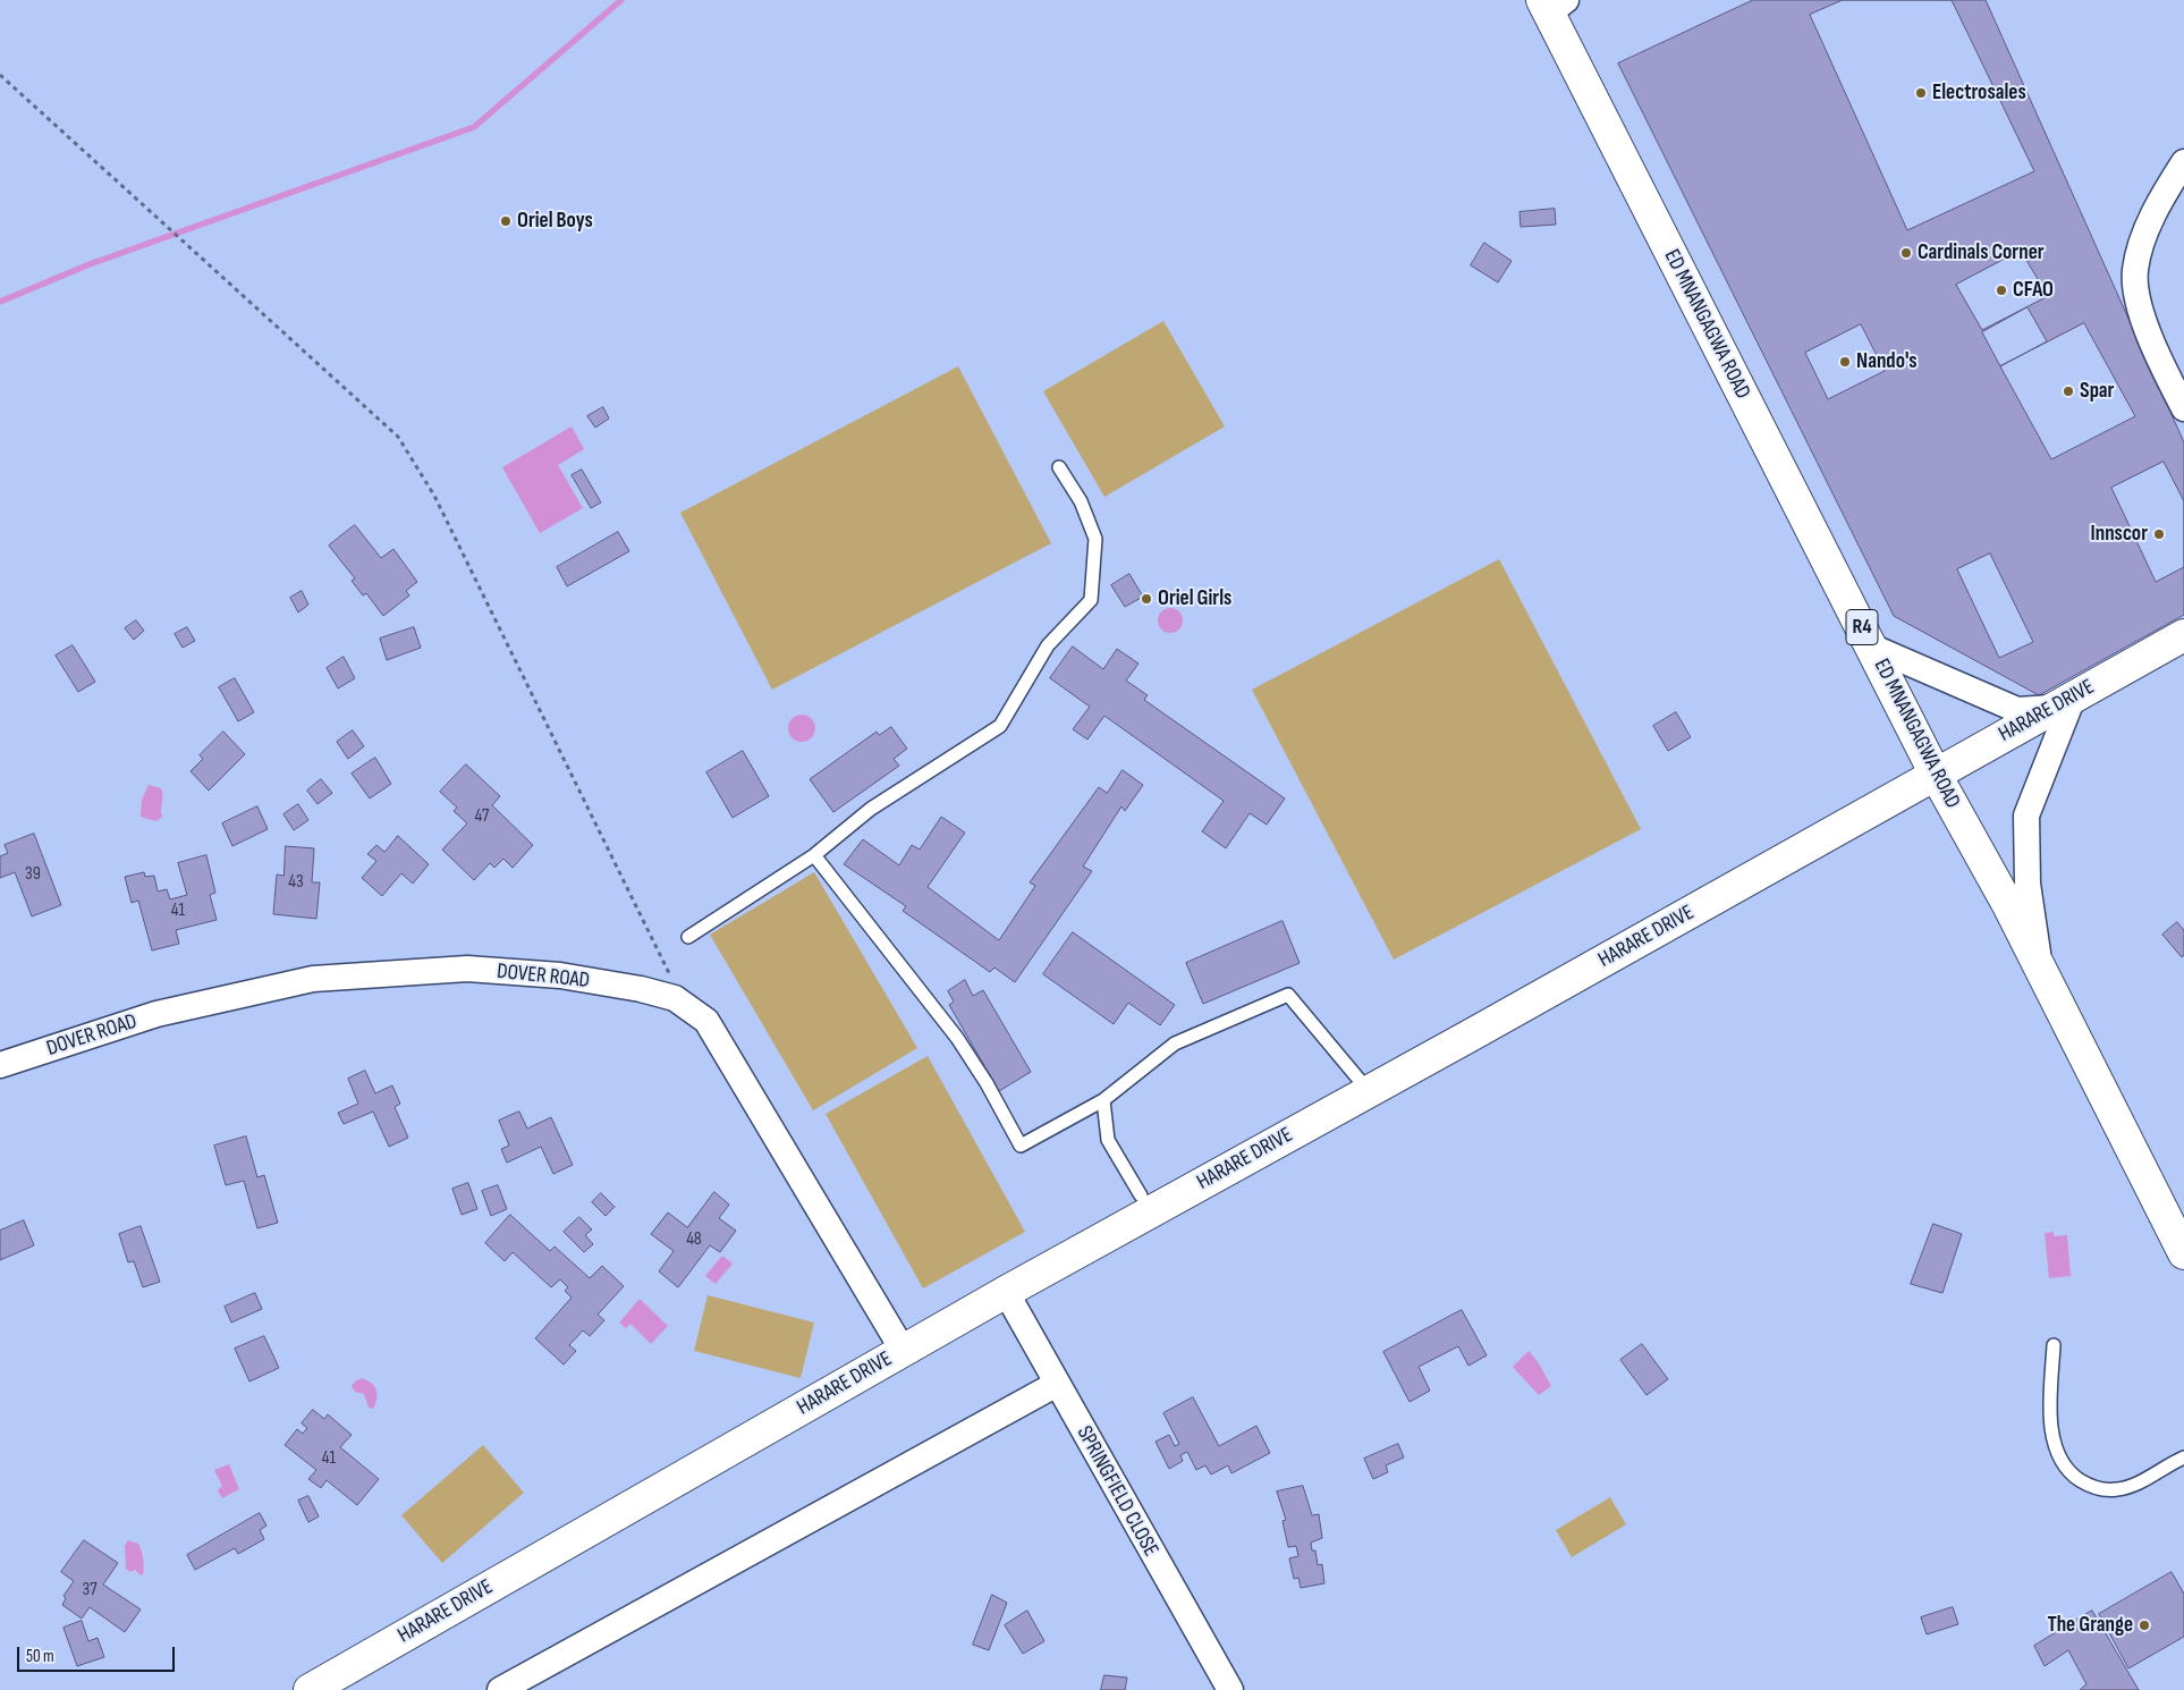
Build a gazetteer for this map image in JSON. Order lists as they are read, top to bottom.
{
  "streets": {
    "main road": ["ED MNANGAGWA ROAD", "R4", "HARARE DRIVE"],
    "street": ["DOVER ROAD", "SPRINGFIELD CLOSE"]
  },
  "crossings": [
    ["ED MNANGAGWA ROAD", "HARARE DRIVE"],
    ["HARARE DRIVE", "DOVER ROAD"],
    ["HARARE DRIVE", "SPRINGFIELD CLOSE"]
  ],
  "places": [
    "Electrosales",
    "Oriel Boys",
    "Cardinals Corner",
    "CFAO",
    "Nando's",
    "Spar",
    "Innscor",
    "Oriel Girls",
    "The Grange"
  ],
  "house_numbers": [
    "47",
    "39",
    "43",
    "41",
    "48",
    "41",
    "37"
  ],
  "scale_bar": "50 m"
}
